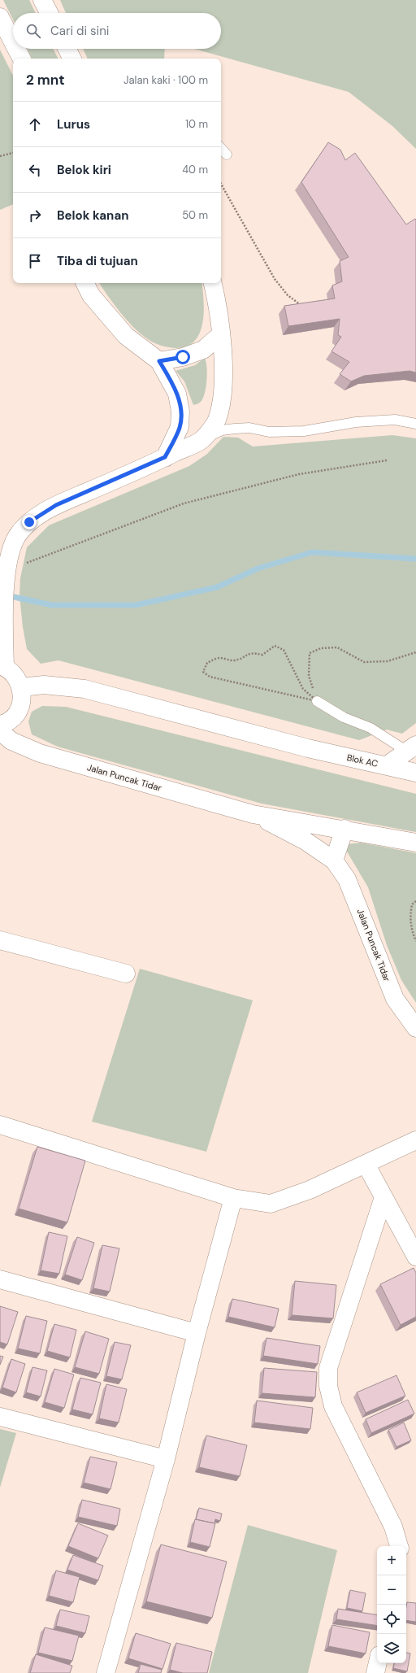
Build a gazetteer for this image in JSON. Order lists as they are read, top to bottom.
{
  "streets": {
    "street": ["Blok AC", "Jalan Puncak Tidar"]
  },
  "page": {
    "search": "Cari di sini",
    "heading": ["2 mnt", "Jalan kaki · 100 m"],
    "list": [
      ["Lurus", "10 m"],
      ["Belok kiri", "40 m"],
      ["Belok kanan", "50 m"],
      "Tiba di tujuan"
    ],
    "map_buttons": ["+", "−"]
  }
}
